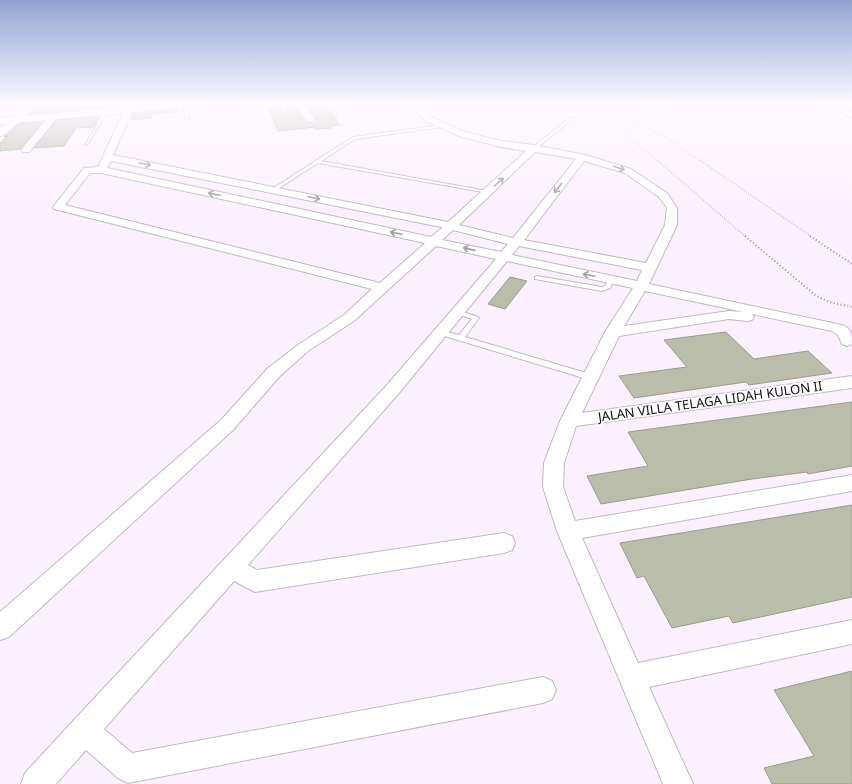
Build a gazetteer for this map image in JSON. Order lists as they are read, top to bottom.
{
  "streets": {
    "street": ["JALAN VILLA TELAGA LIDAH KULON II"]
  }
}
